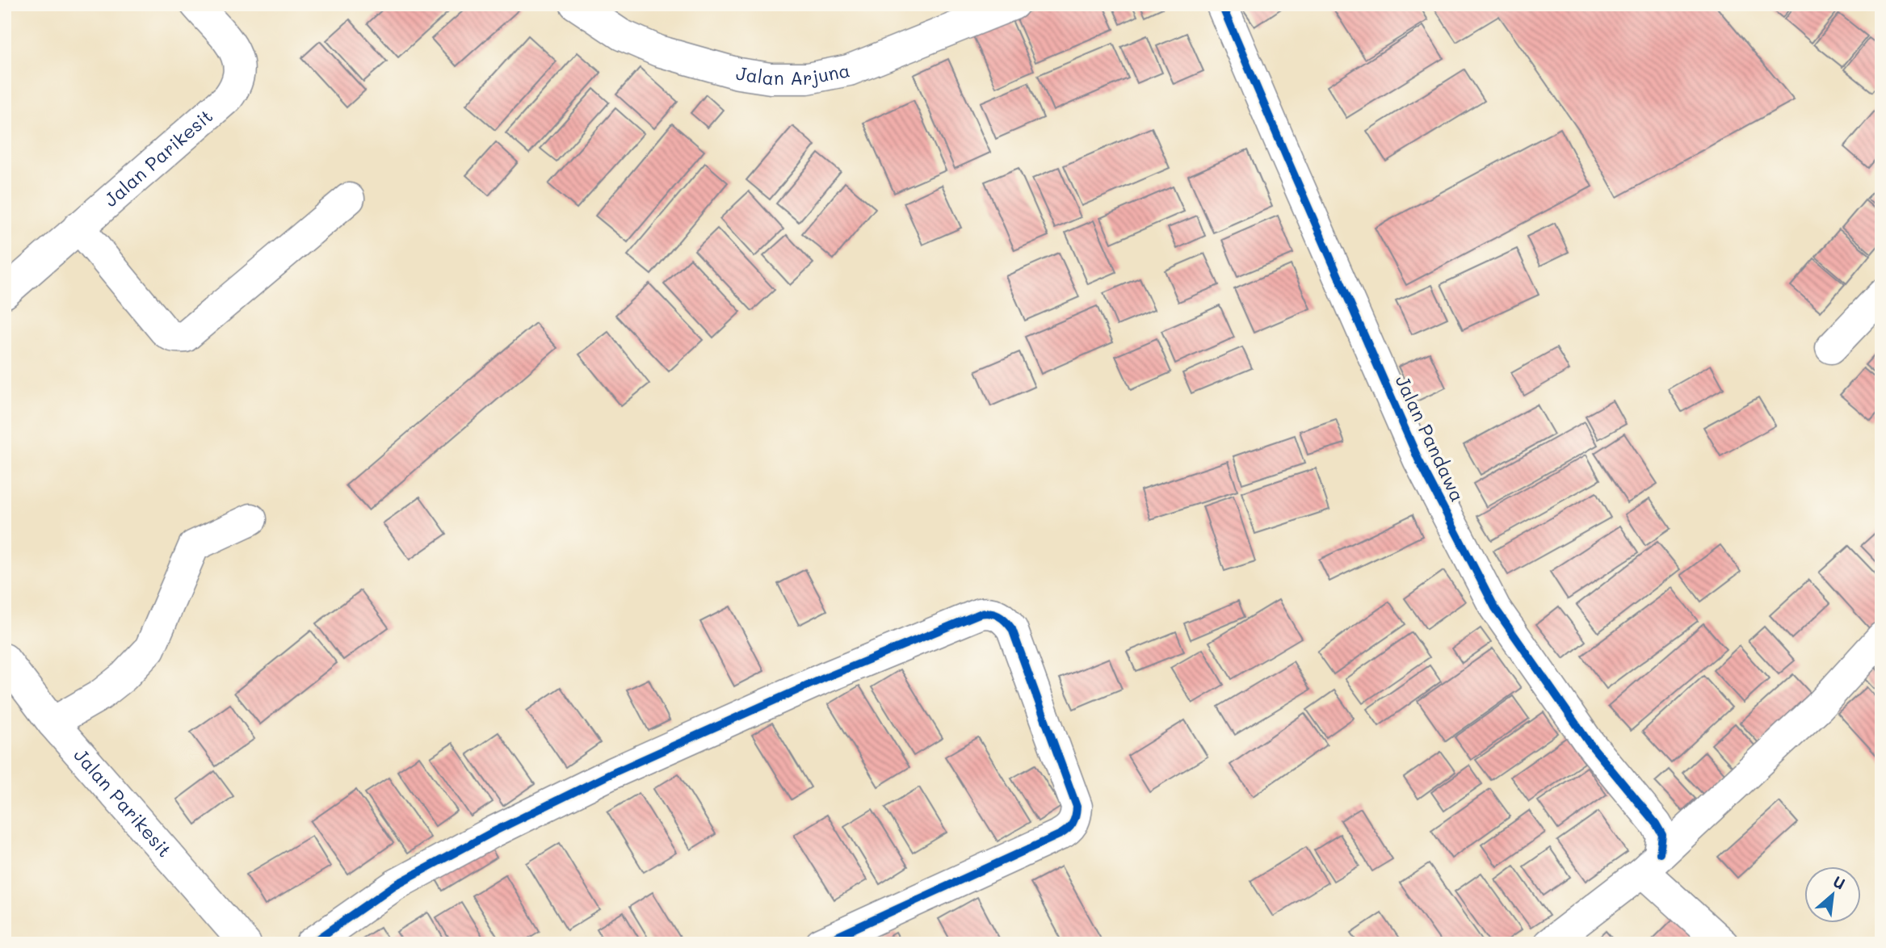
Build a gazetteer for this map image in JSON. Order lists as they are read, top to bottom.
{
  "streets": {
    "street": ["Jalan Arjuna", "Jalan Parikesit", "Jalan Pandawa"]
  },
  "north": "top right"
}
